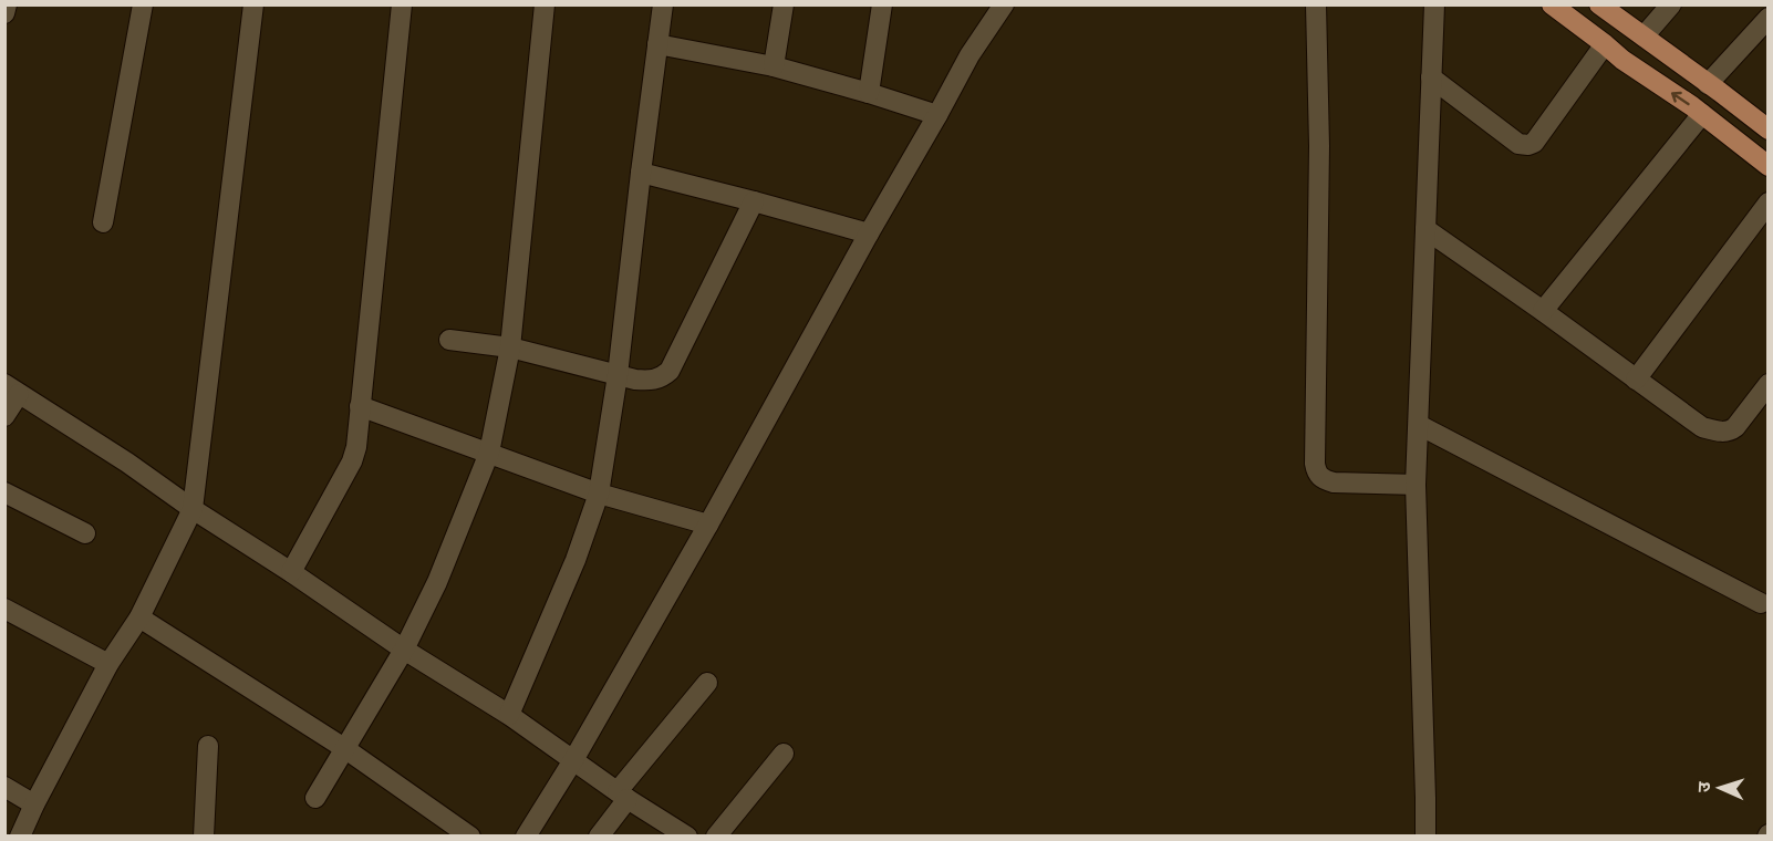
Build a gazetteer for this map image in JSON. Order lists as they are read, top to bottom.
{
  "north": "left"
}
